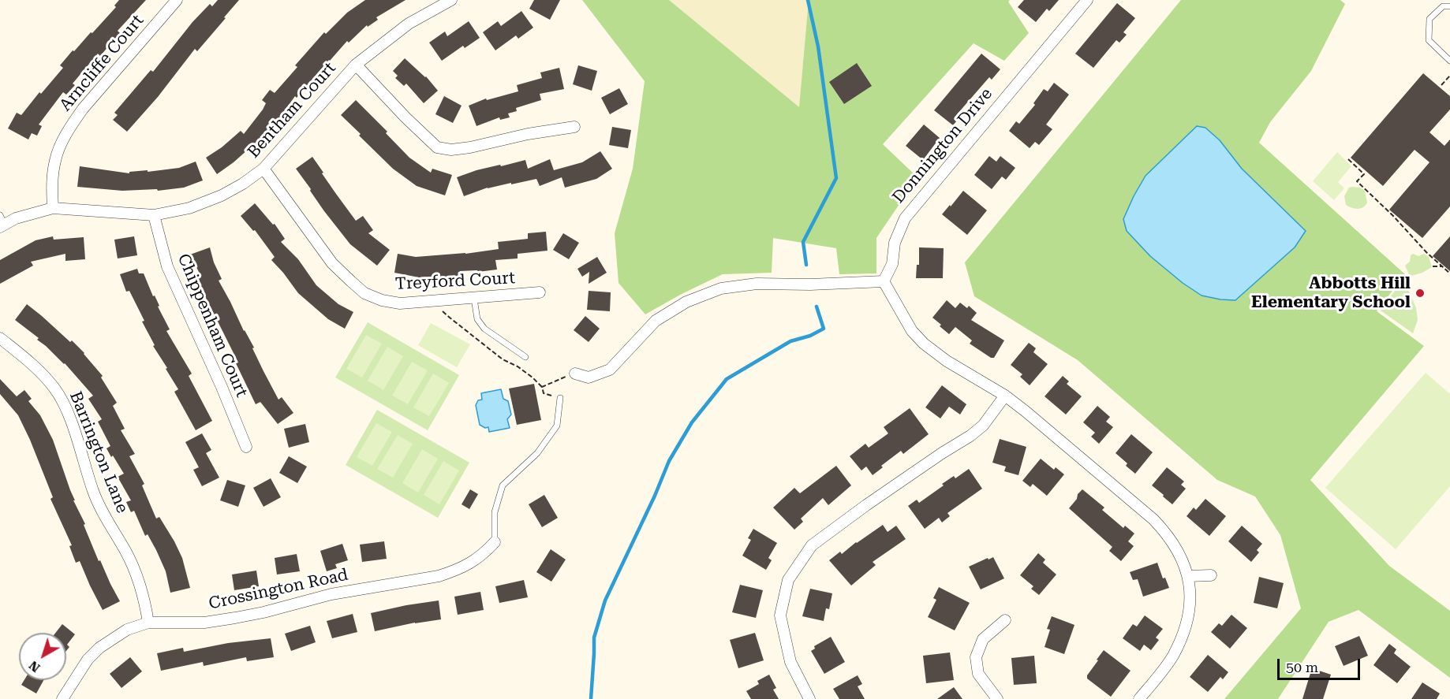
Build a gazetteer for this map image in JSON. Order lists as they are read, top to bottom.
{
  "streets": {
    "street": [
      "Arncliffe Court",
      "Bentham Court",
      "Donnington Drive",
      "Treyford Court",
      "Chippenham Court",
      "Barrington Lane",
      "Crossington Road"
    ]
  },
  "crossings": [
    ["Arncliffe Court", "Bentham Court"],
    ["Bentham Court", "Treyford Court"],
    ["Bentham Court", "Chippenham Court"],
    ["Barrington Lane", "Crossington Road"]
  ],
  "places": ["Abbotts Hill Elementary School"],
  "scale_bar": "50 m",
  "north": "bottom left"
}
